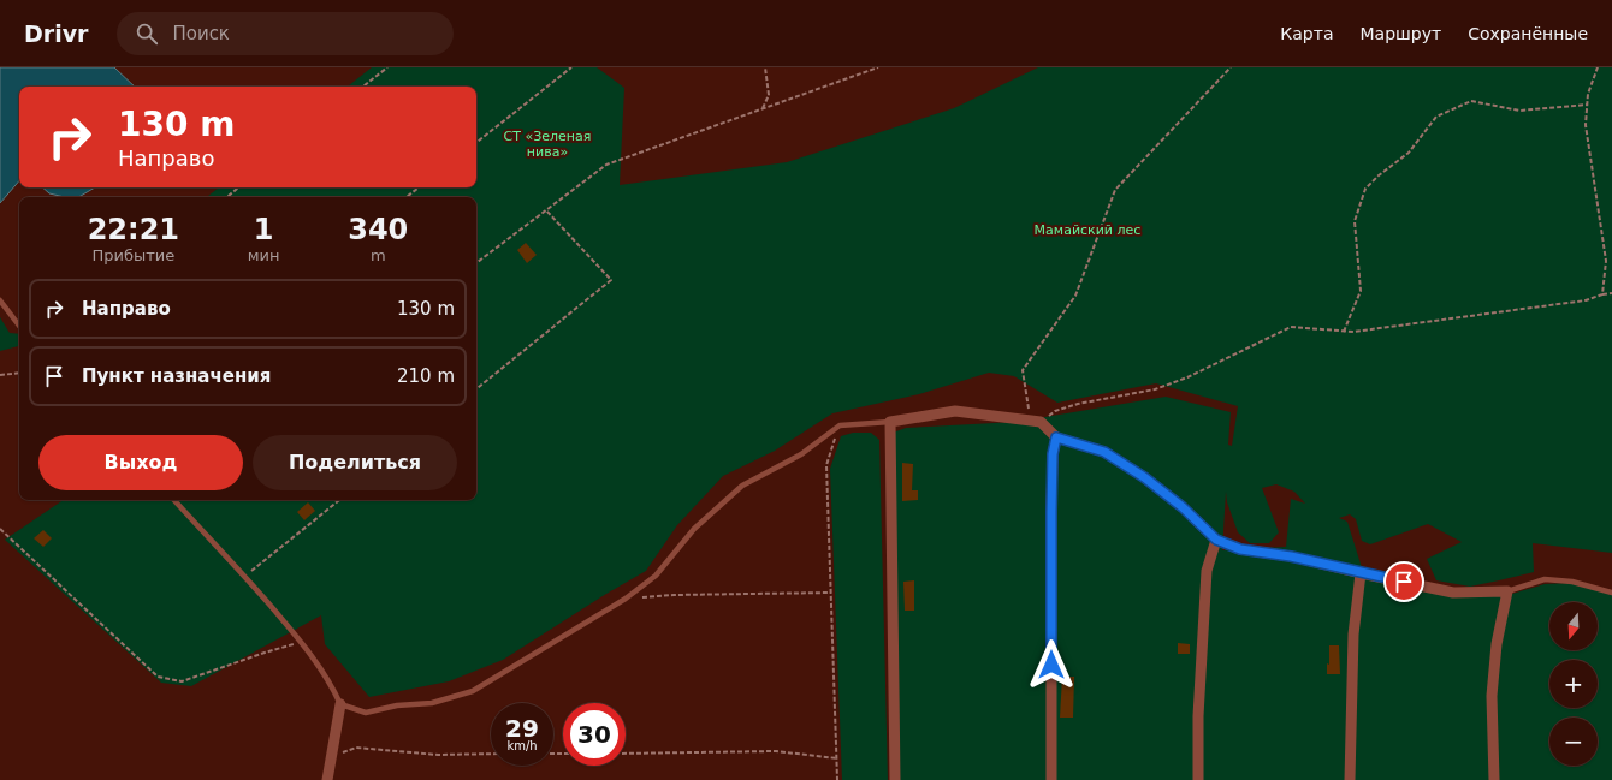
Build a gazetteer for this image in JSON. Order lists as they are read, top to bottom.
{
  "parks": ["СТ «Зеленая нива»", "Мамайский лес"],
  "north": "bottom",
  "page": {
    "header": "Drivr",
    "search": "Поиск",
    "nav": ["Карта", "Маршрут", "Сохранённые"],
    "turn": ["130 m", "Направо"],
    "eta": [
      "22:21",
      "Прибытие",
      "1",
      "мин",
      "340",
      "m"
    ],
    "list": [
      {
        "name": "Направо",
        "value": "130 m"
      },
      {
        "name": "Пункт назначения",
        "value": "210 m"
      }
    ],
    "buttons": ["Выход", "Поделиться"],
    "map_buttons": ["+", "−"],
    "speed": "29 km/h",
    "limit": "30"
  }
}
